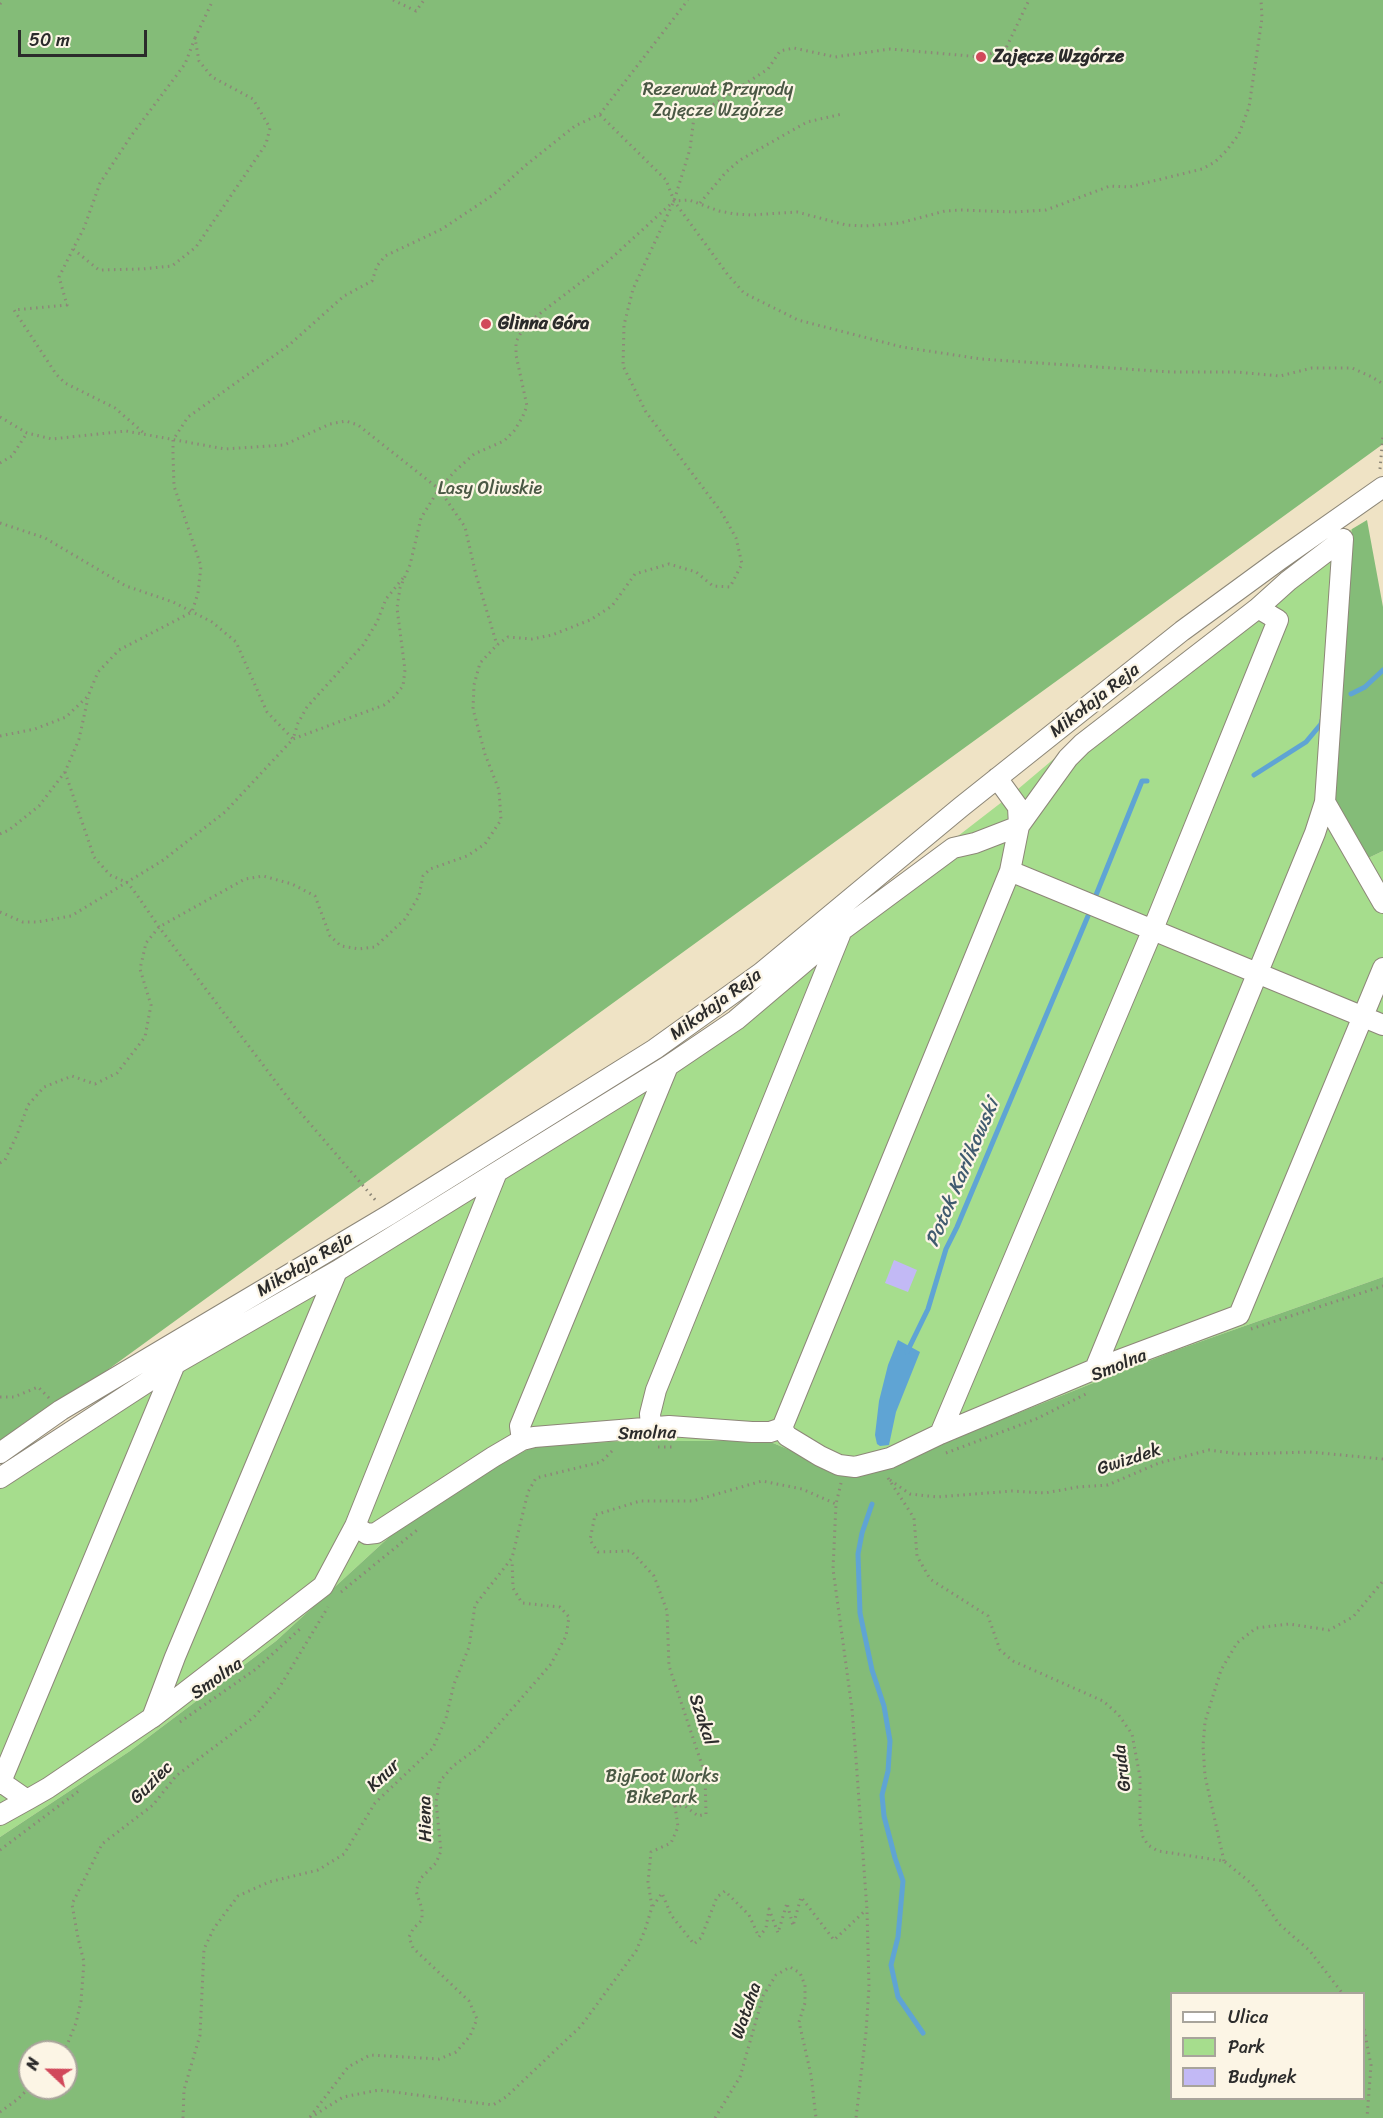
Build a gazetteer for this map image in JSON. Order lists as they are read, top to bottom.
{
  "streets": {
    "street": ["Mikołaja Reja"],
    "path": [
      "Smolna",
      "Gwizdek",
      "Szakal",
      "Gruda",
      "Knur",
      "Guziec",
      "Hiena",
      "Wataha"
    ]
  },
  "crossings": [
    ["Smolna", "Knur"],
    ["Gwizdek", "Gruda"],
    ["Szakal", "Hiena"],
    ["Knur", "Hiena"]
  ],
  "water": ["Potok Karlikowski"],
  "parks": ["Rezerwat Przyrody Zajęcze Wzgórze", "Lasy Oliwskie", "BigFoot Works BikePark"],
  "places": ["Zajęcze Wzgórze", "Glinna Góra"],
  "legend": ["Ulica", "Park", "Budynek"],
  "scale_bar": "50 m",
  "north": "left"
}
